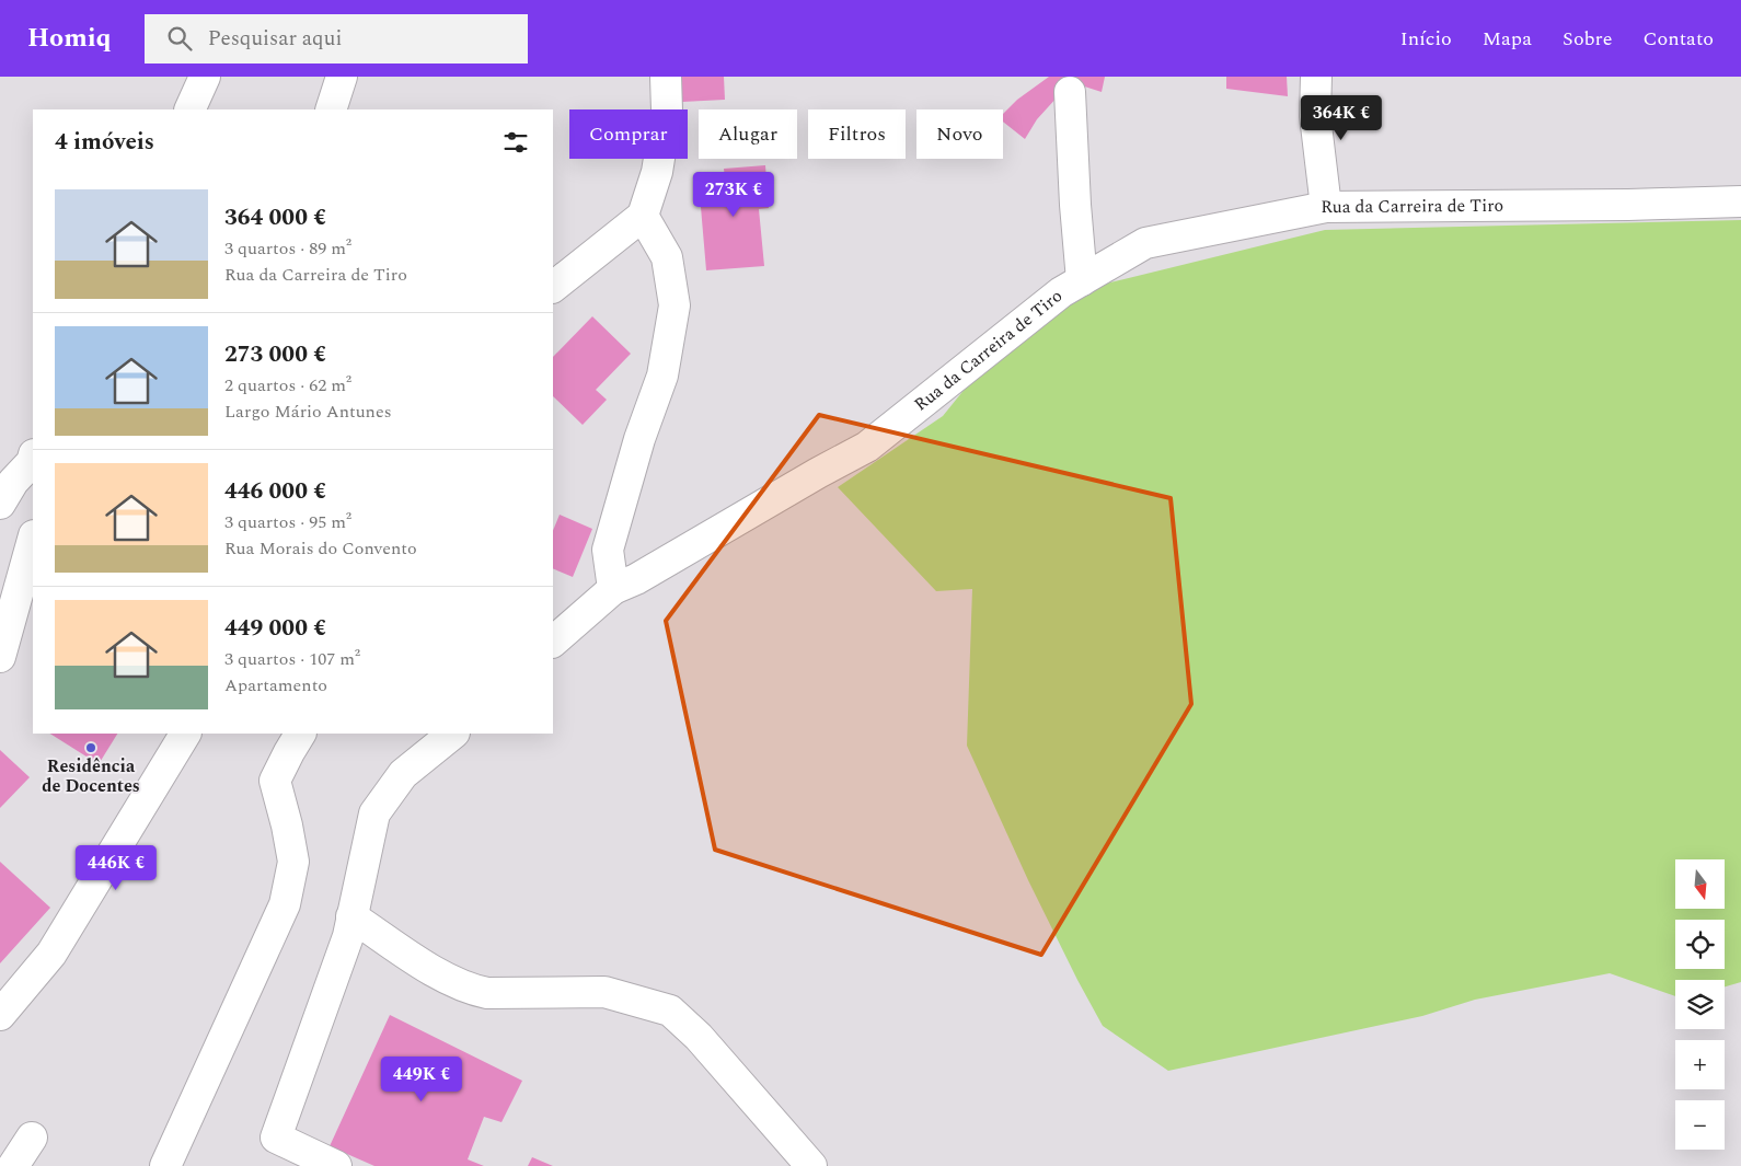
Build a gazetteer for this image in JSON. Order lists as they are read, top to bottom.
{
  "streets": {
    "street": ["Rua da Carreira de Tiro"]
  },
  "places": ["Residência de Docentes"],
  "north": "bottom",
  "page": {
    "header": "Homiq",
    "search": "Pesquisar aqui",
    "nav": [
      "Início",
      "Mapa",
      "Sobre",
      "Contato"
    ],
    "price": [
      "364K €",
      "273K €",
      "446K €",
      "449K €"
    ],
    "chip": [
      "Comprar",
      "Alugar",
      "Filtros",
      "Novo"
    ],
    "heading": "4 imóveis",
    "list": [
      {
        "name": "364 000 €",
        "note": "3 quartos · 89 m² · Rua da Carreira de Tiro"
      },
      {
        "name": "273 000 €",
        "note": "2 quartos · 62 m² · Largo Mário Antunes"
      },
      {
        "name": "446 000 €",
        "note": "3 quartos · 95 m² · Rua Morais do Convento"
      },
      {
        "name": "449 000 €",
        "note": "3 quartos · 107 m² · Apartamento"
      }
    ],
    "map_buttons": ["+", "−"]
  }
}
